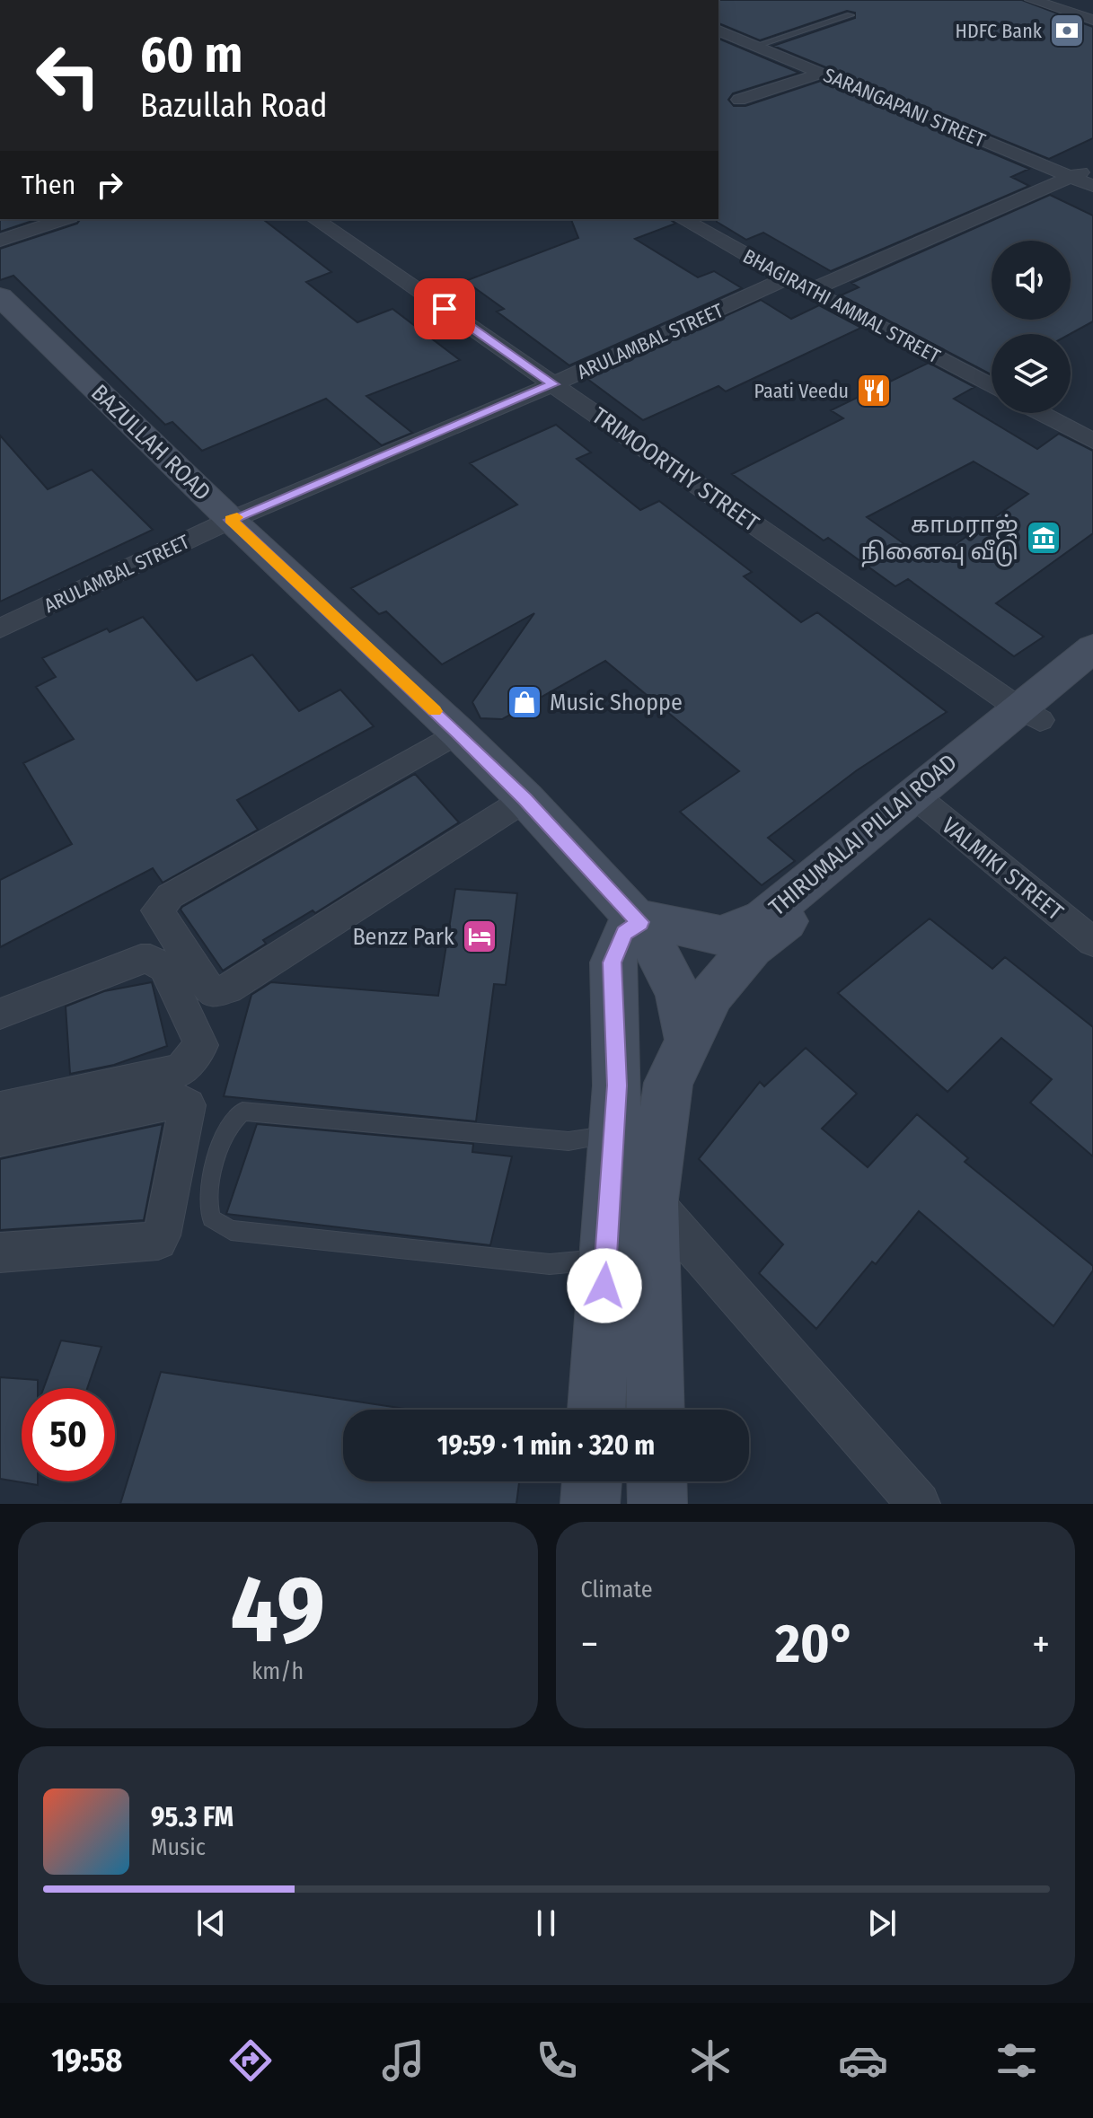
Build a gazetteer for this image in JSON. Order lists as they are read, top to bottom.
{
  "streets": {
    "main road": ["BAZULLAH ROAD", "THIRUMALAI PILLAI ROAD"],
    "street": [
      "SARANGAPANI STREET",
      "BHAGIRATHI AMMAL STREET",
      "ARULAMBAL STREET",
      "TRIMOORTHY STREET",
      "VALMIKI STREET"
    ]
  },
  "crossings": [
    ["BHAGIRATHI AMMAL STREET", "ARULAMBAL STREET"],
    ["ARULAMBAL STREET", "BAZULLAH ROAD"],
    ["ARULAMBAL STREET", "TRIMOORTHY STREET"],
    ["BAZULLAH ROAD", "THIRUMALAI PILLAI ROAD"],
    ["TRIMOORTHY STREET", "THIRUMALAI PILLAI ROAD"],
    ["THIRUMALAI PILLAI ROAD", "VALMIKI STREET"]
  ],
  "places": {
    "bank": ["HDFC Bank"],
    "restaurant": ["Paati Veedu"],
    "museum": ["காமராஜ் நினைவு வீடு"],
    "shop": ["Music Shoppe"],
    "hotel": ["Benzz Park"]
  },
  "page": {
    "turn": ["60 m", "Bazullah Road"],
    "then": "Then",
    "limit": "50",
    "trip": "19:59 · 1 min · 320 m",
    "tile": [
      ["49", "km/h"],
      "Climate"
    ],
    "heat": ["−", "20°", "+"],
    "song": ["95.3 FM", "Music"],
    "tabs": "19:58"
  }
}
